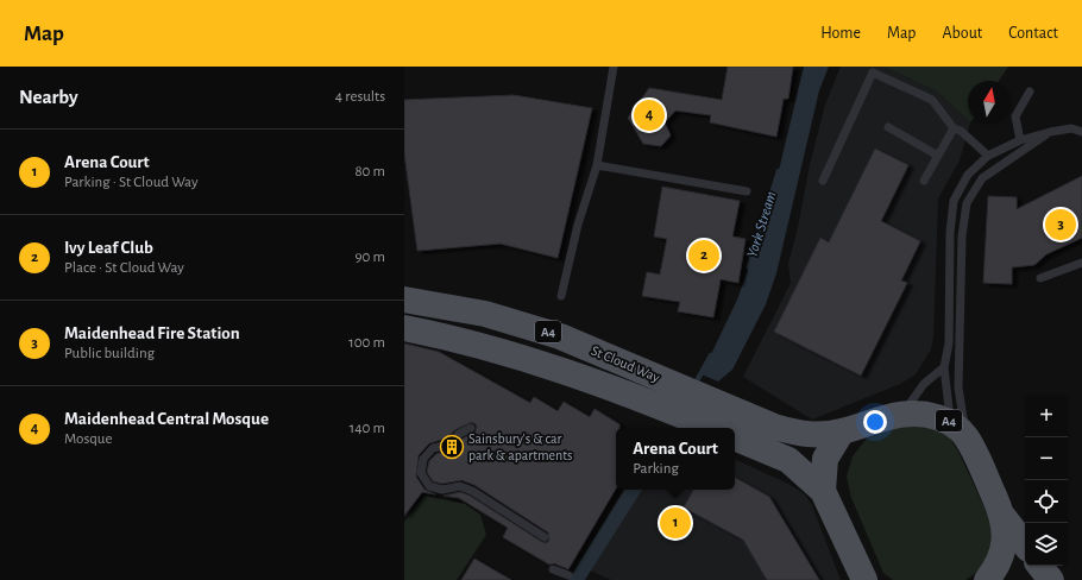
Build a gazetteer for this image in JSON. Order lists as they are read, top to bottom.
{
  "streets": {
    "main road": ["A4", "St Cloud Way"]
  },
  "crossings": [
    ["A4", "St Cloud Way"]
  ],
  "water": ["York Stream"],
  "places": {
    "building": ["Sainsbury's & car park & apartments"]
  },
  "north": "top",
  "page": {
    "header": "Map",
    "nav": [
      "Home",
      "Map",
      "About",
      "Contact"
    ],
    "heading": ["Nearby", "4 results"],
    "pins": [
      "4",
      "3",
      "2",
      "1"
    ],
    "list": [
      {
        "mark": "1",
        "name": "Arena Court",
        "note": "Parking · St Cloud Way",
        "value": "80 m"
      },
      {
        "mark": "2",
        "name": "Ivy Leaf Club",
        "note": "Place · St Cloud Way",
        "value": "90 m"
      },
      {
        "mark": "3",
        "name": "Maidenhead Fire Station",
        "note": "Public building",
        "value": "100 m"
      },
      {
        "mark": "4",
        "name": "Maidenhead Central Mosque",
        "note": "Mosque",
        "value": "140 m"
      }
    ],
    "map_buttons": ["+", "−"],
    "popup": ["Arena Court", "Parking"]
  }
}
